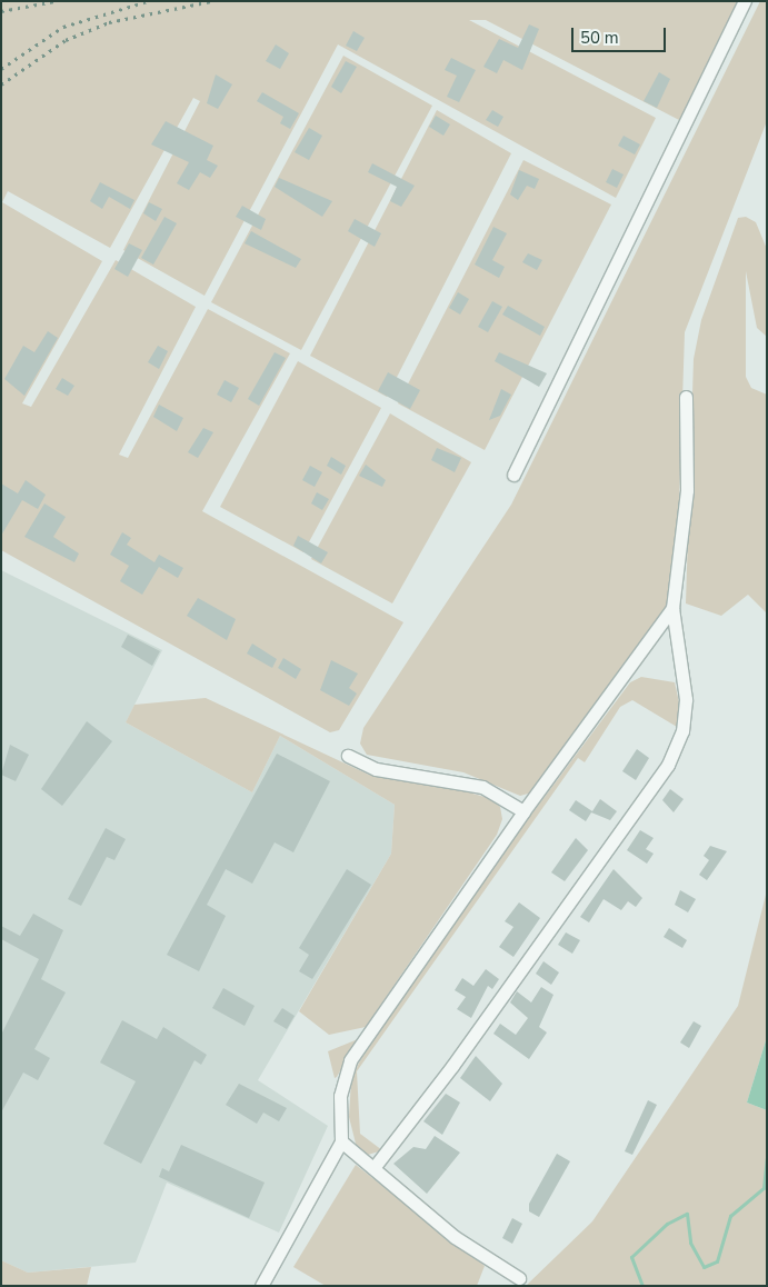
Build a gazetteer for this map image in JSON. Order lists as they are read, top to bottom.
{
  "scale_bar": "50 m"
}
